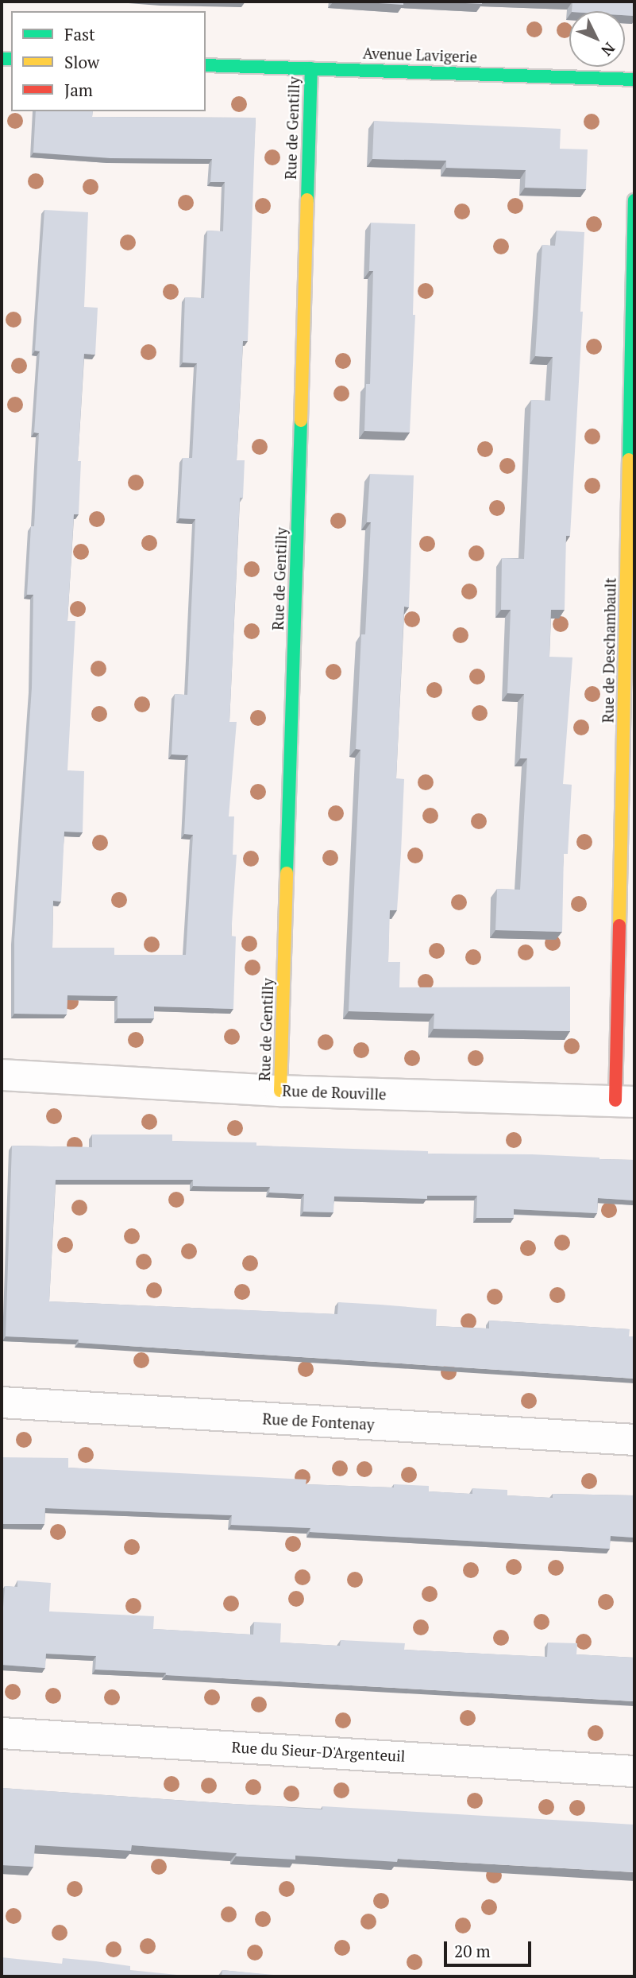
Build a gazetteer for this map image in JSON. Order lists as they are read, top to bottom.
{
  "streets": {
    "street": [
      "Avenue Lavigerie",
      "Rue de Gentilly",
      "Rue de Deschambault",
      "Rue de Rouville",
      "Rue de Fontenay",
      "Rue du Sieur-D'Argenteuil"
    ]
  },
  "crossings": [
    ["Avenue Lavigerie", "Rue de Gentilly"],
    ["Rue de Gentilly", "Rue de Rouville"],
    ["Rue de Deschambault", "Rue de Rouville"]
  ],
  "legend": ["Fast", "Slow", "Jam"],
  "scale_bar": "20 m",
  "north": "bottom right"
}
